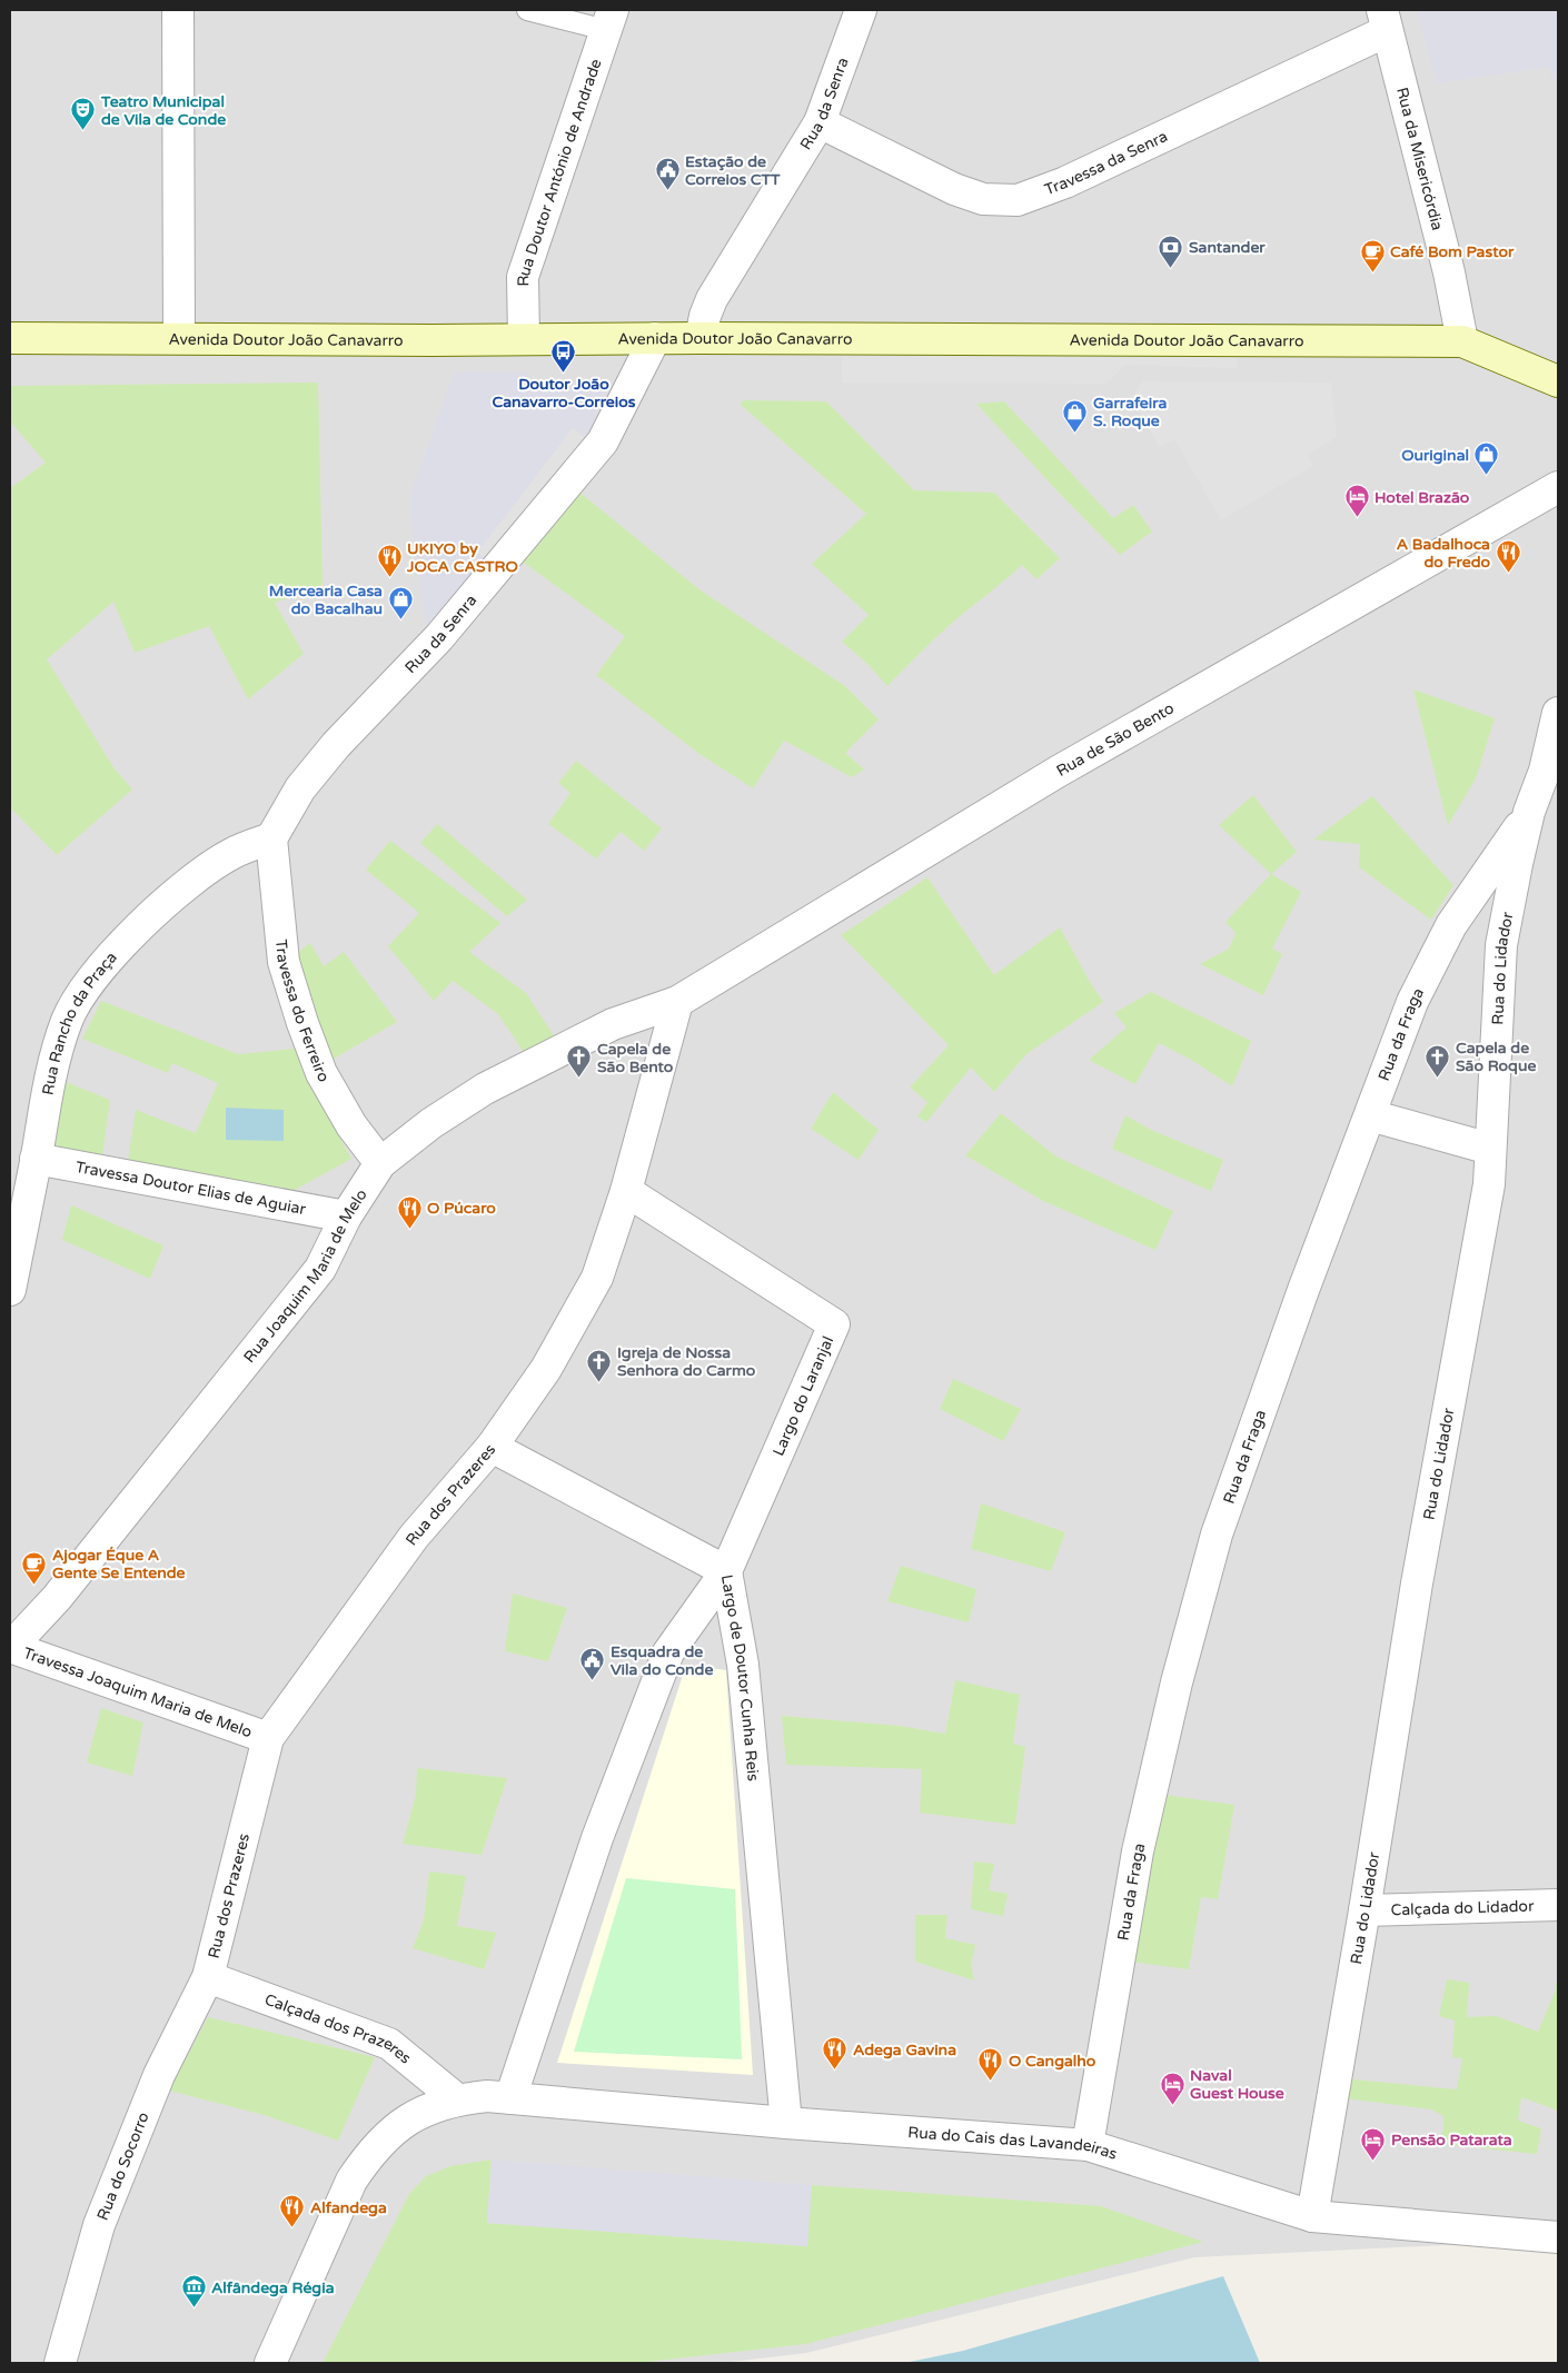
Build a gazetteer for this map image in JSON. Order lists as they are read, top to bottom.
{
  "streets": {
    "street": [
      "Rua da Senra",
      "Rua da Misericórdia",
      "Travessa da Senra",
      "Rua Doutor António de Andrade",
      "Avenida Doutor João Canavarro",
      "Rua de São Bento",
      "Rua do Lidador",
      "Travessa do Ferreiro",
      "Rua Rancho da Praça",
      "Rua da Fraga",
      "Travessa Doutor Elias de Aguiar",
      "Rua Joaquim Maria de Melo",
      "Largo do Laranjal",
      "Rua dos Prazeres",
      "Largo de Doutor Cunha Reis",
      "Travessa Joaquim Maria de Melo",
      "Calçada do Lidador",
      "Calçada dos Prazeres",
      "Rua do Cais das Lavandeiras",
      "Rua do Socorro"
    ]
  },
  "crossings": [
    ["Rua da Senra", "Travessa da Senra"],
    ["Rua da Senra", "Avenida Doutor João Canavarro"],
    ["Rua da Senra", "Travessa do Ferreiro"],
    ["Rua da Senra", "Rua Rancho da Praça"],
    ["Rua da Misericórdia", "Travessa da Senra"],
    ["Rua da Misericórdia", "Avenida Doutor João Canavarro"],
    ["Rua Doutor António de Andrade", "Avenida Doutor João Canavarro"],
    ["Rua de São Bento", "Rua Joaquim Maria de Melo"],
    ["Rua de São Bento", "Rua dos Prazeres"],
    ["Rua do Lidador", "Rua da Fraga"],
    ["Rua do Lidador", "Calçada do Lidador"],
    ["Rua do Lidador", "Rua do Cais das Lavandeiras"],
    ["Travessa do Ferreiro", "Rua Rancho da Praça"],
    ["Travessa do Ferreiro", "Rua Joaquim Maria de Melo"],
    ["Rua Rancho da Praça", "Travessa Doutor Elias de Aguiar"],
    ["Rua da Fraga", "Rua do Cais das Lavandeiras"],
    ["Travessa Doutor Elias de Aguiar", "Rua Joaquim Maria de Melo"],
    ["Rua Joaquim Maria de Melo", "Rua dos Prazeres"],
    ["Rua Joaquim Maria de Melo", "Travessa Joaquim Maria de Melo"],
    ["Largo do Laranjal", "Rua dos Prazeres"],
    ["Largo do Laranjal", "Largo de Doutor Cunha Reis"],
    ["Rua dos Prazeres", "Travessa Joaquim Maria de Melo"],
    ["Rua dos Prazeres", "Calçada dos Prazeres"],
    ["Rua dos Prazeres", "Rua do Socorro"],
    ["Largo de Doutor Cunha Reis", "Rua do Cais das Lavandeiras"],
    ["Calçada dos Prazeres", "Rua do Cais das Lavandeiras"],
    ["Calçada dos Prazeres", "Rua do Socorro"]
  ],
  "places": {
    "theatre": ["Teatro Municipal de Vila de Conde"],
    "public building": ["Estação de Correios CTT", "Esquadra de Vila do Conde"],
    "bank": ["Santander"],
    "cafe": ["Café Bom Pastor", "Ajogar Éque A Gente Se Entende"],
    "bus stop": ["Doutor João Canavarro-Correios"],
    "shop": ["Garrafeira S. Roque", "Ouriginal", "Mercearia Casa do Bacalhau"],
    "hotel": ["Hotel Brazão", "Naval Guest House", "Pensão Patarata"],
    "restaurant": [
      "A Badalhoca do Fredo",
      "UKIYO by JOCA CASTRO",
      "O Púcaro",
      "Adega Gavina",
      "O Cangalho",
      "Alfandega"
    ],
    "church": ["Capela de São Roque", "Capela de São Bento", "Igreja de Nossa Senhora do Carmo"],
    "museum": ["Alfândega Régia"]
  }
}
